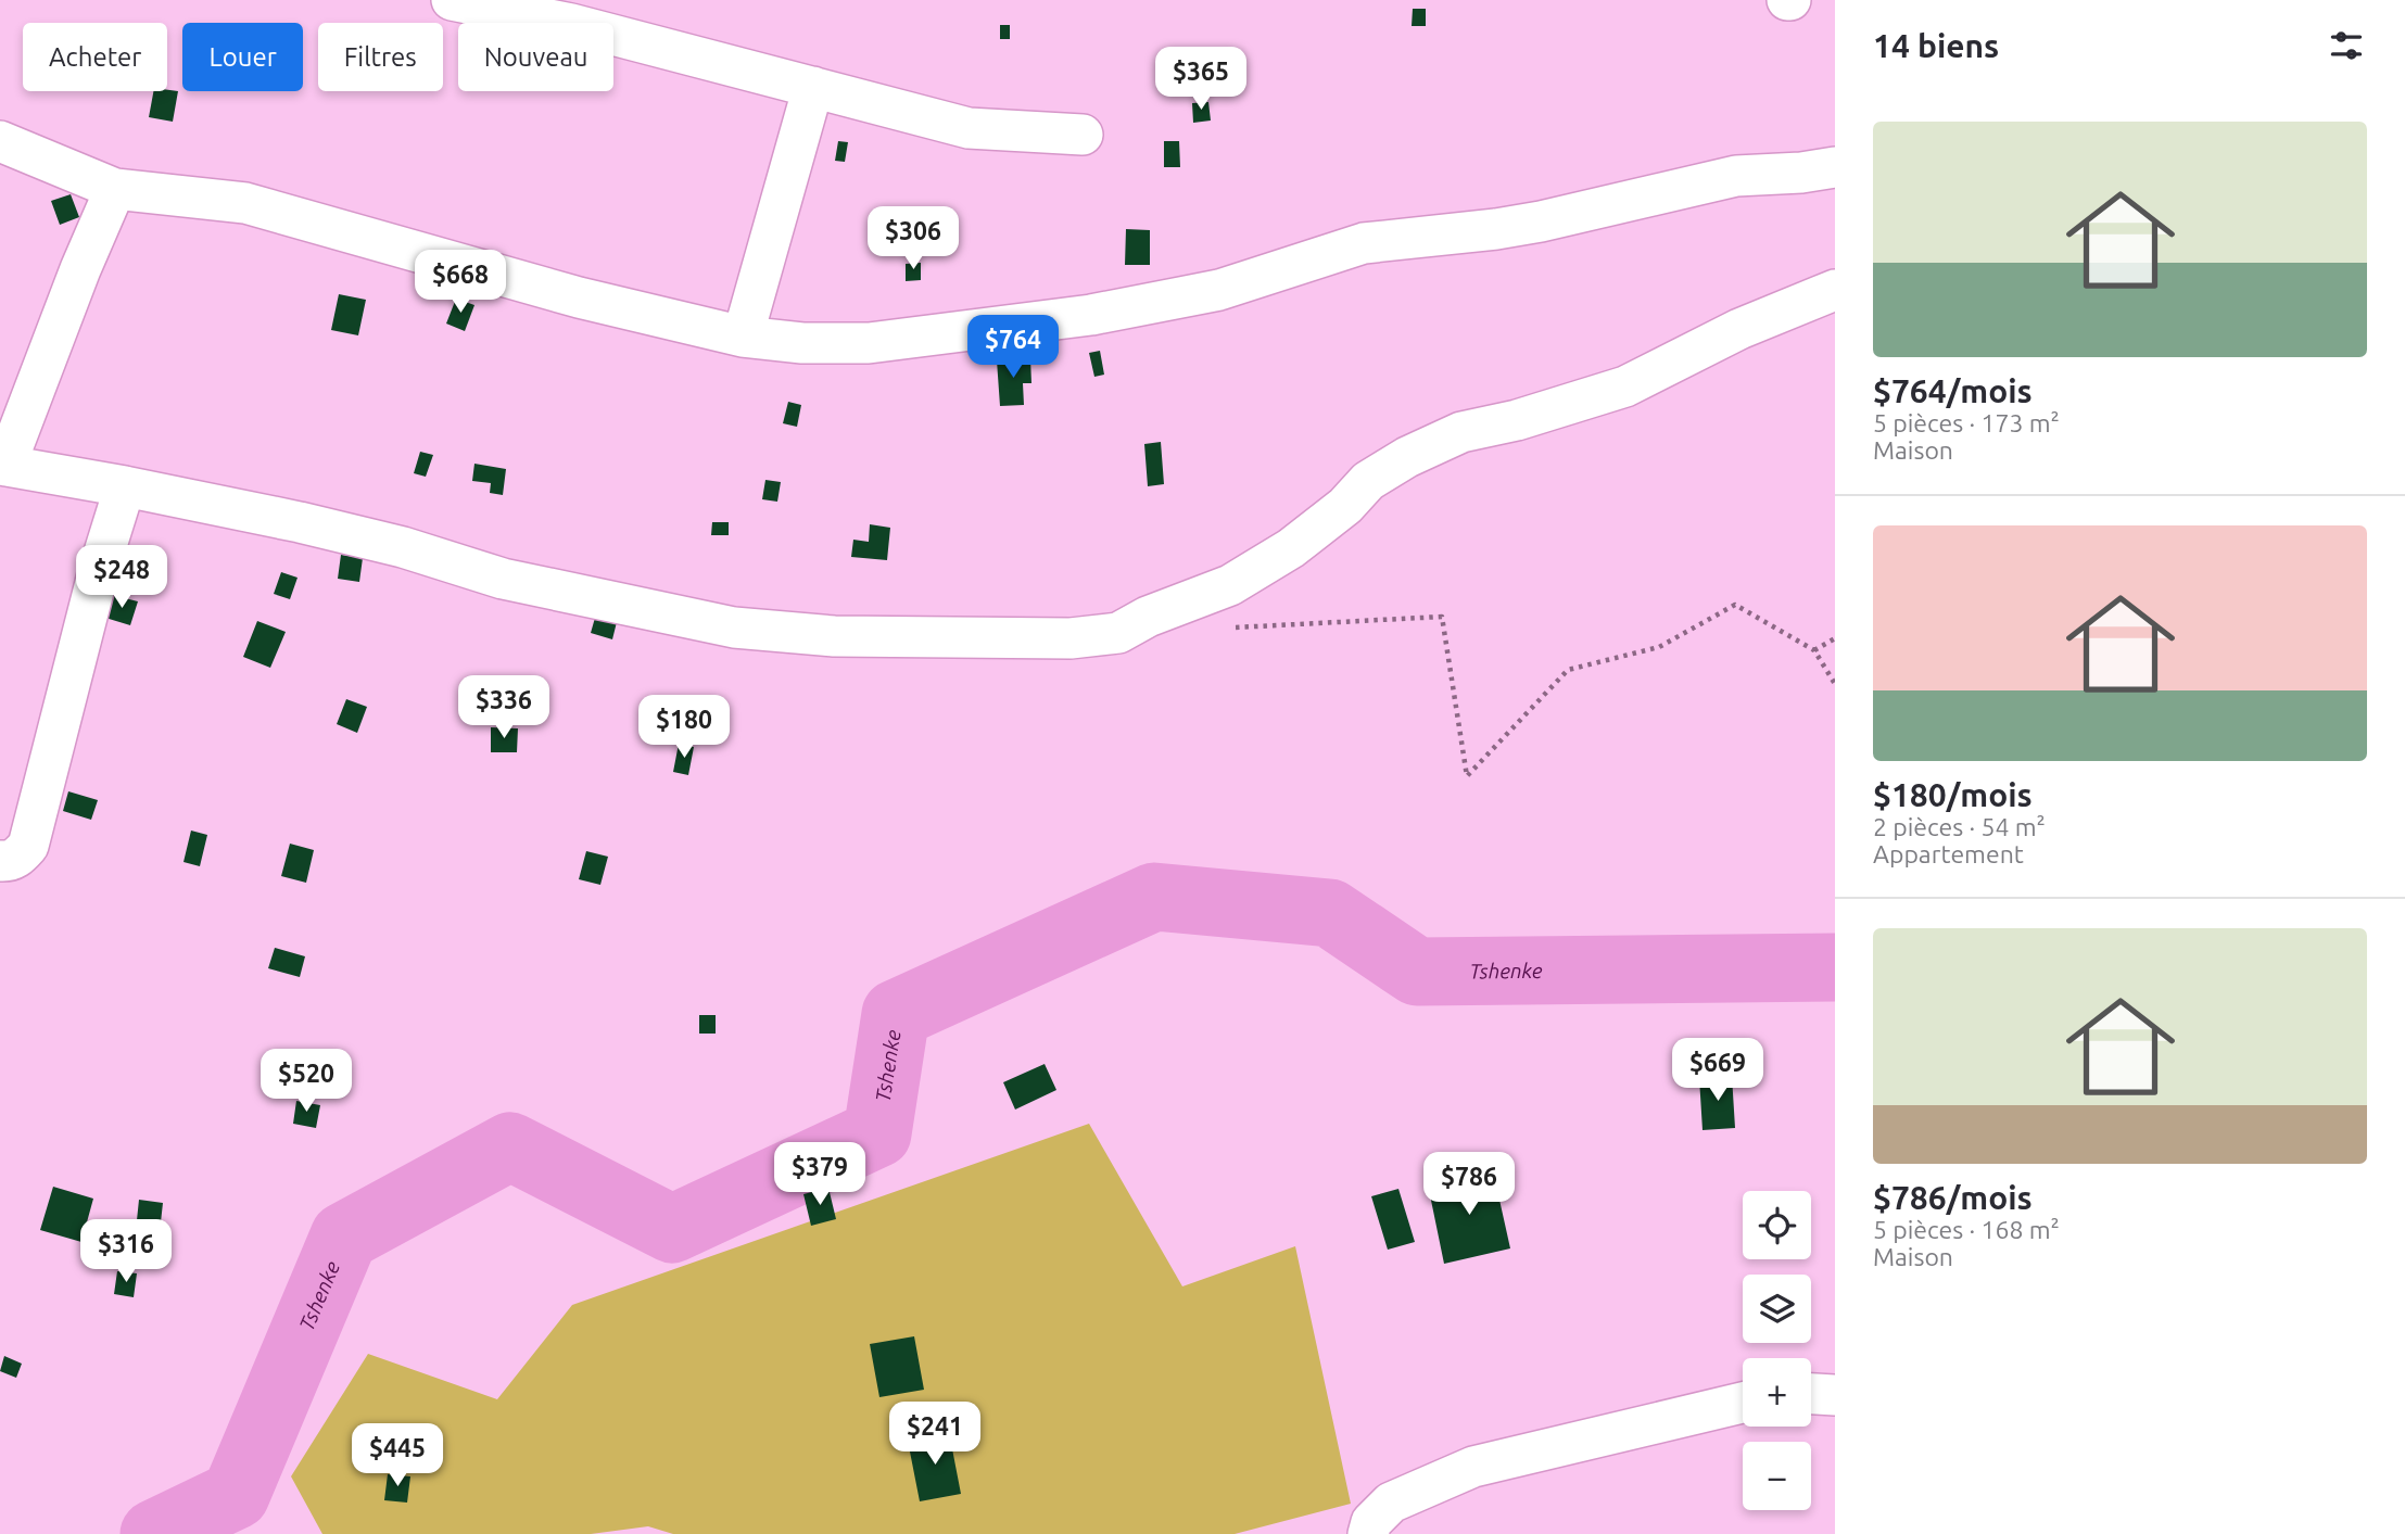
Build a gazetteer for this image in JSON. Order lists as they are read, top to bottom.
{
  "water": ["Tshenke"],
  "page": {
    "heading": "14 biens",
    "chip": [
      "Acheter",
      "Louer",
      "Filtres",
      "Nouveau"
    ],
    "price": [
      "$365",
      "$306",
      "$668",
      "$764",
      "$248",
      "$336",
      "$180",
      "$669",
      "$520",
      "$379",
      "$786",
      "$316",
      "$241",
      "$445"
    ],
    "list": [
      {
        "name": "$764/mois",
        "note": "5 pièces · 173 m² · Maison"
      },
      {
        "name": "$180/mois",
        "note": "2 pièces · 54 m² · Appartement"
      },
      {
        "name": "$786/mois",
        "note": "5 pièces · 168 m² · Maison"
      }
    ],
    "map_buttons": ["+", "−"]
  }
}
